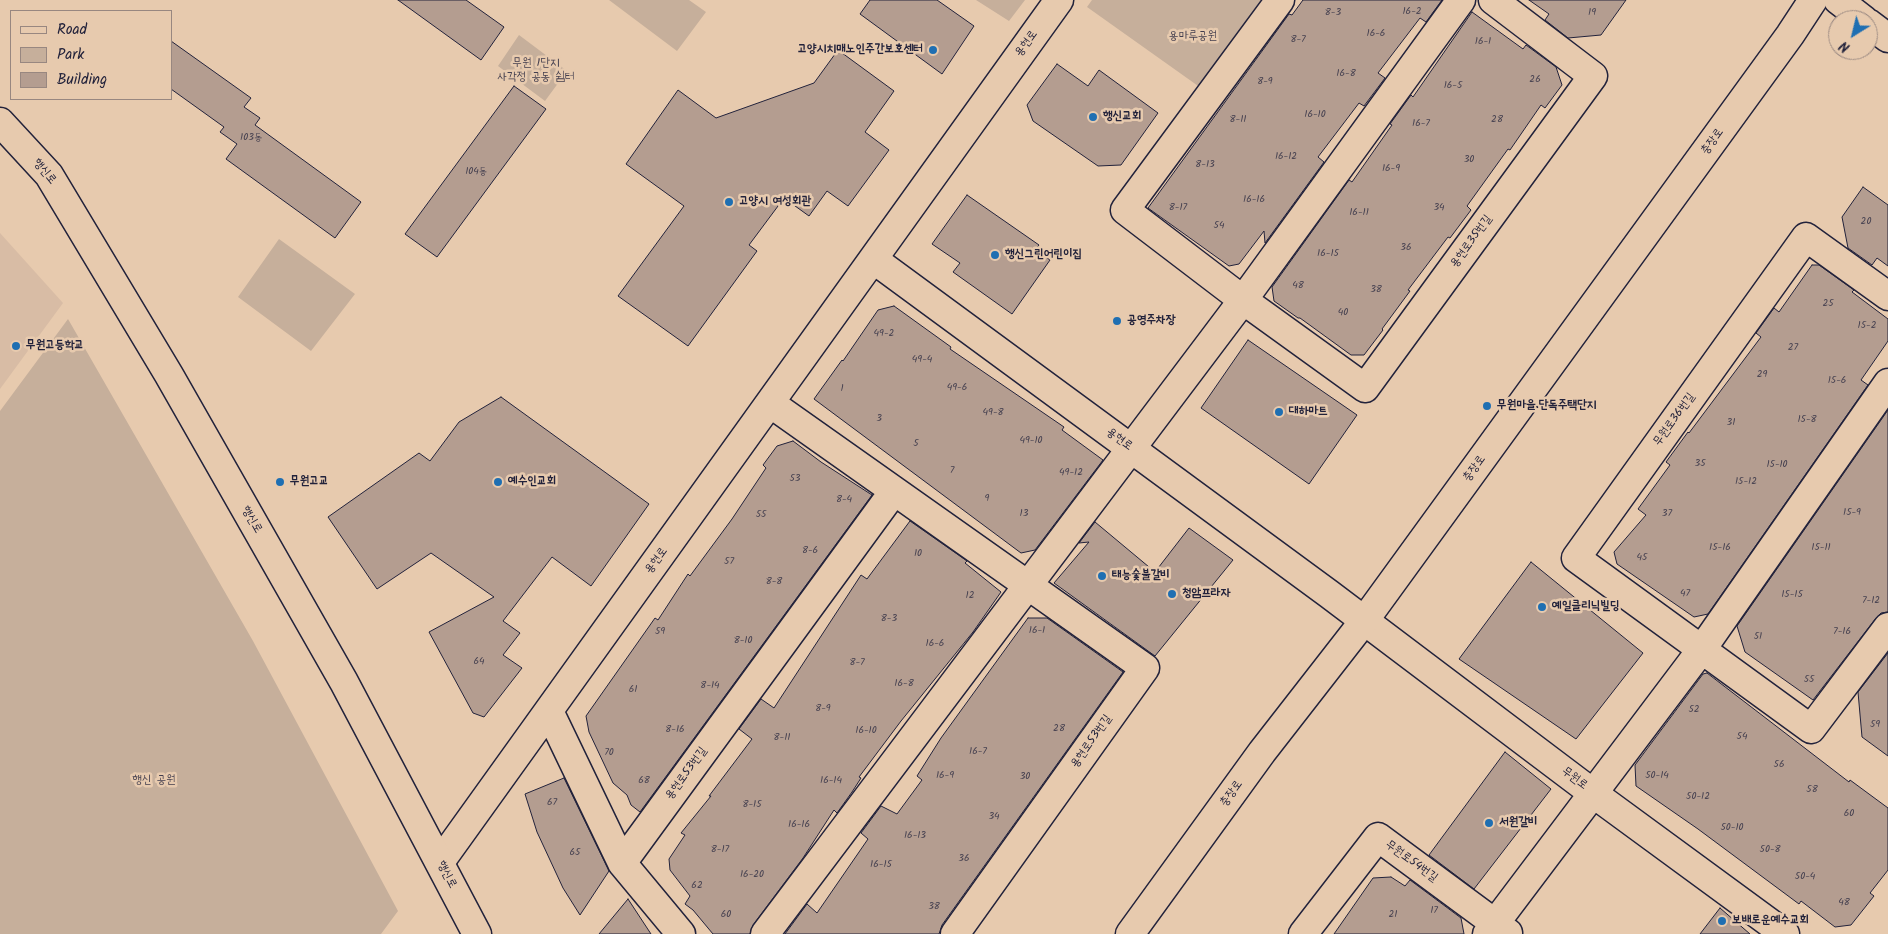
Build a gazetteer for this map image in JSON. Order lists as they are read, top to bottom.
{
  "streets": {
    "street": [
      "용현로",
      "충장로",
      "행신로",
      "용현로35번길",
      "무원로36번길",
      "용현로53번길",
      "무원로",
      "무원로54번길"
    ]
  },
  "crossings": [
    ["용현로", "충장로"],
    ["용현로", "행신로"],
    ["용현로", "용현로53번길"],
    ["용현로", "무원로"],
    ["충장로", "무원로"],
    ["무원로", "무원로54번길"]
  ],
  "parks": ["용마루공원", "무원 1단지 사각정 공동 쉼터", "행신 공원"],
  "places": [
    "고양시치매노인주간보호센터",
    "행신교회",
    "고양시 여성회관",
    "행신그린어린이집",
    "공영주차장",
    "무원고등학교",
    "무원마을.단독주택단지",
    "대하마트",
    "무원고교",
    "예수인교회",
    "태능숯불갈비",
    "청암프라자",
    "예일클리닉빌딩",
    "서원갈비",
    "보배로운예수교회"
  ],
  "house_numbers": [
    "16-2",
    "8-3",
    "19",
    "16-6",
    "8-7",
    "16-1",
    "16-8",
    "26",
    "8-9",
    "16-5",
    "16-10",
    "8-11",
    "28",
    "16-7",
    "103동",
    "16-12",
    "30",
    "8-13",
    "16-9",
    "104동",
    "16-16",
    "8-17",
    "34",
    "16-11",
    "20",
    "54",
    "36",
    "16-15",
    "48",
    "38",
    "25",
    "40",
    "15-2",
    "49-2",
    "27",
    "49-4",
    "29",
    "15-6",
    "49-6",
    "1",
    "49-8",
    "3",
    "15-8",
    "31",
    "49-10",
    "5",
    "35",
    "15-10",
    "7",
    "49-12",
    "53",
    "15-12",
    "9",
    "8-4",
    "15-9",
    "13",
    "37",
    "55",
    "15-16",
    "15-11",
    "8-6",
    "10",
    "45",
    "57",
    "8-8",
    "47",
    "15-15",
    "12",
    "7-12",
    "8-3",
    "16-1",
    "59",
    "7-16",
    "51",
    "8-10",
    "16-6",
    "64",
    "8-7",
    "55",
    "16-8",
    "8-14",
    "61",
    "8-9",
    "52",
    "59",
    "28",
    "8-16",
    "16-10",
    "54",
    "8-11",
    "16-7",
    "70",
    "56",
    "16-9",
    "50-14",
    "30",
    "68",
    "16-14",
    "58",
    "50-12",
    "67",
    "8-15",
    "60",
    "34",
    "16-16",
    "50-10",
    "16-13",
    "8-17",
    "50-8",
    "65",
    "36",
    "16-15",
    "16-20",
    "50-4",
    "62",
    "48",
    "38",
    "17",
    "60",
    "21"
  ],
  "legend": ["Road", "Park", "Building"],
  "north": "bottom left"
}
